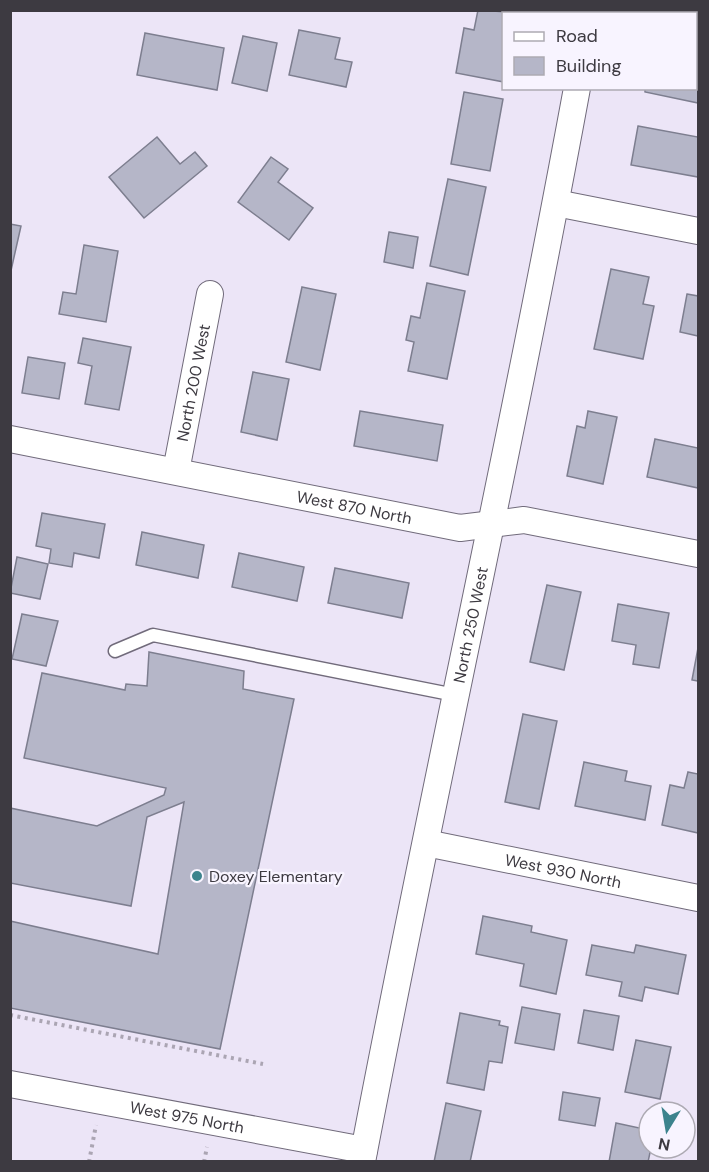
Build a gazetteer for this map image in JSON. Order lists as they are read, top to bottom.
{
  "streets": {
    "street": [
      "North 200 West",
      "West 870 North",
      "North 250 West",
      "West 930 North",
      "West 975 North"
    ]
  },
  "crossings": [
    ["North 200 West", "West 870 North"],
    ["West 870 North", "North 250 West"],
    ["North 250 West", "West 930 North"],
    ["North 250 West", "West 975 North"]
  ],
  "places": ["Doxey Elementary"],
  "legend": ["Road", "Building"],
  "north": "bottom"
}
